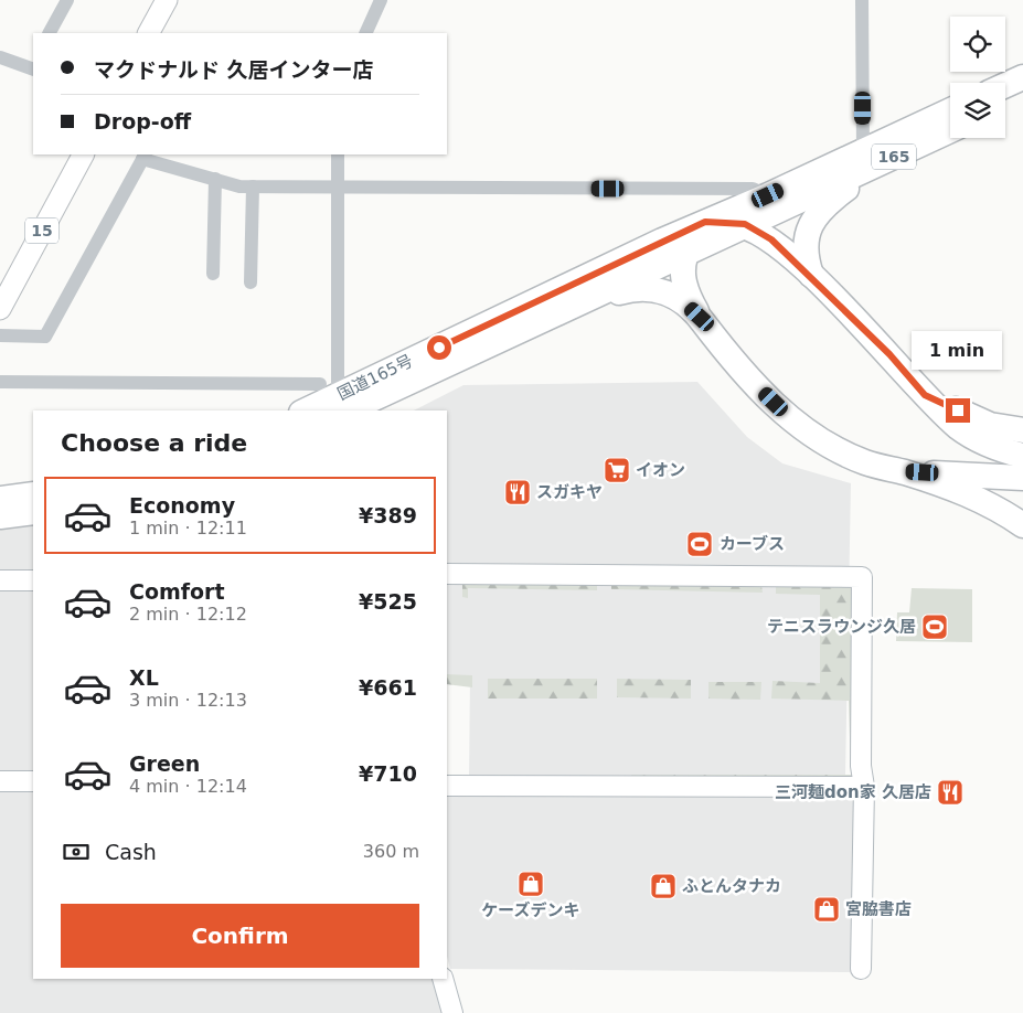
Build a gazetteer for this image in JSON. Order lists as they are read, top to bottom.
{
  "streets": {
    "highway": ["165", "国道165号"],
    "main road": ["15"]
  },
  "places": {
    "supermarket": ["イオン"],
    "restaurant": ["スガキヤ", "三河麺don家 久居店"],
    "sports": ["カーブス", "テニスラウンジ久居"],
    "shop": ["ケーズデンキ", "ふとんタナカ", "宮脇書店"]
  },
  "page": {
    "banner": ["マクドナルド 久居インター店", "Drop-off"],
    "bubble": "1 min",
    "heading": "Choose a ride",
    "list": [
      {
        "name": "Economy",
        "note": "1 min · 12:11",
        "value": "¥389"
      },
      {
        "name": "Comfort",
        "note": "2 min · 12:12",
        "value": "¥525"
      },
      {
        "name": "XL",
        "note": "3 min · 12:13",
        "value": "¥661"
      },
      {
        "name": "Green",
        "note": "4 min · 12:14",
        "value": "¥710"
      }
    ],
    "pay": ["Cash", "360 m"],
    "buttons": "Confirm"
  }
}
